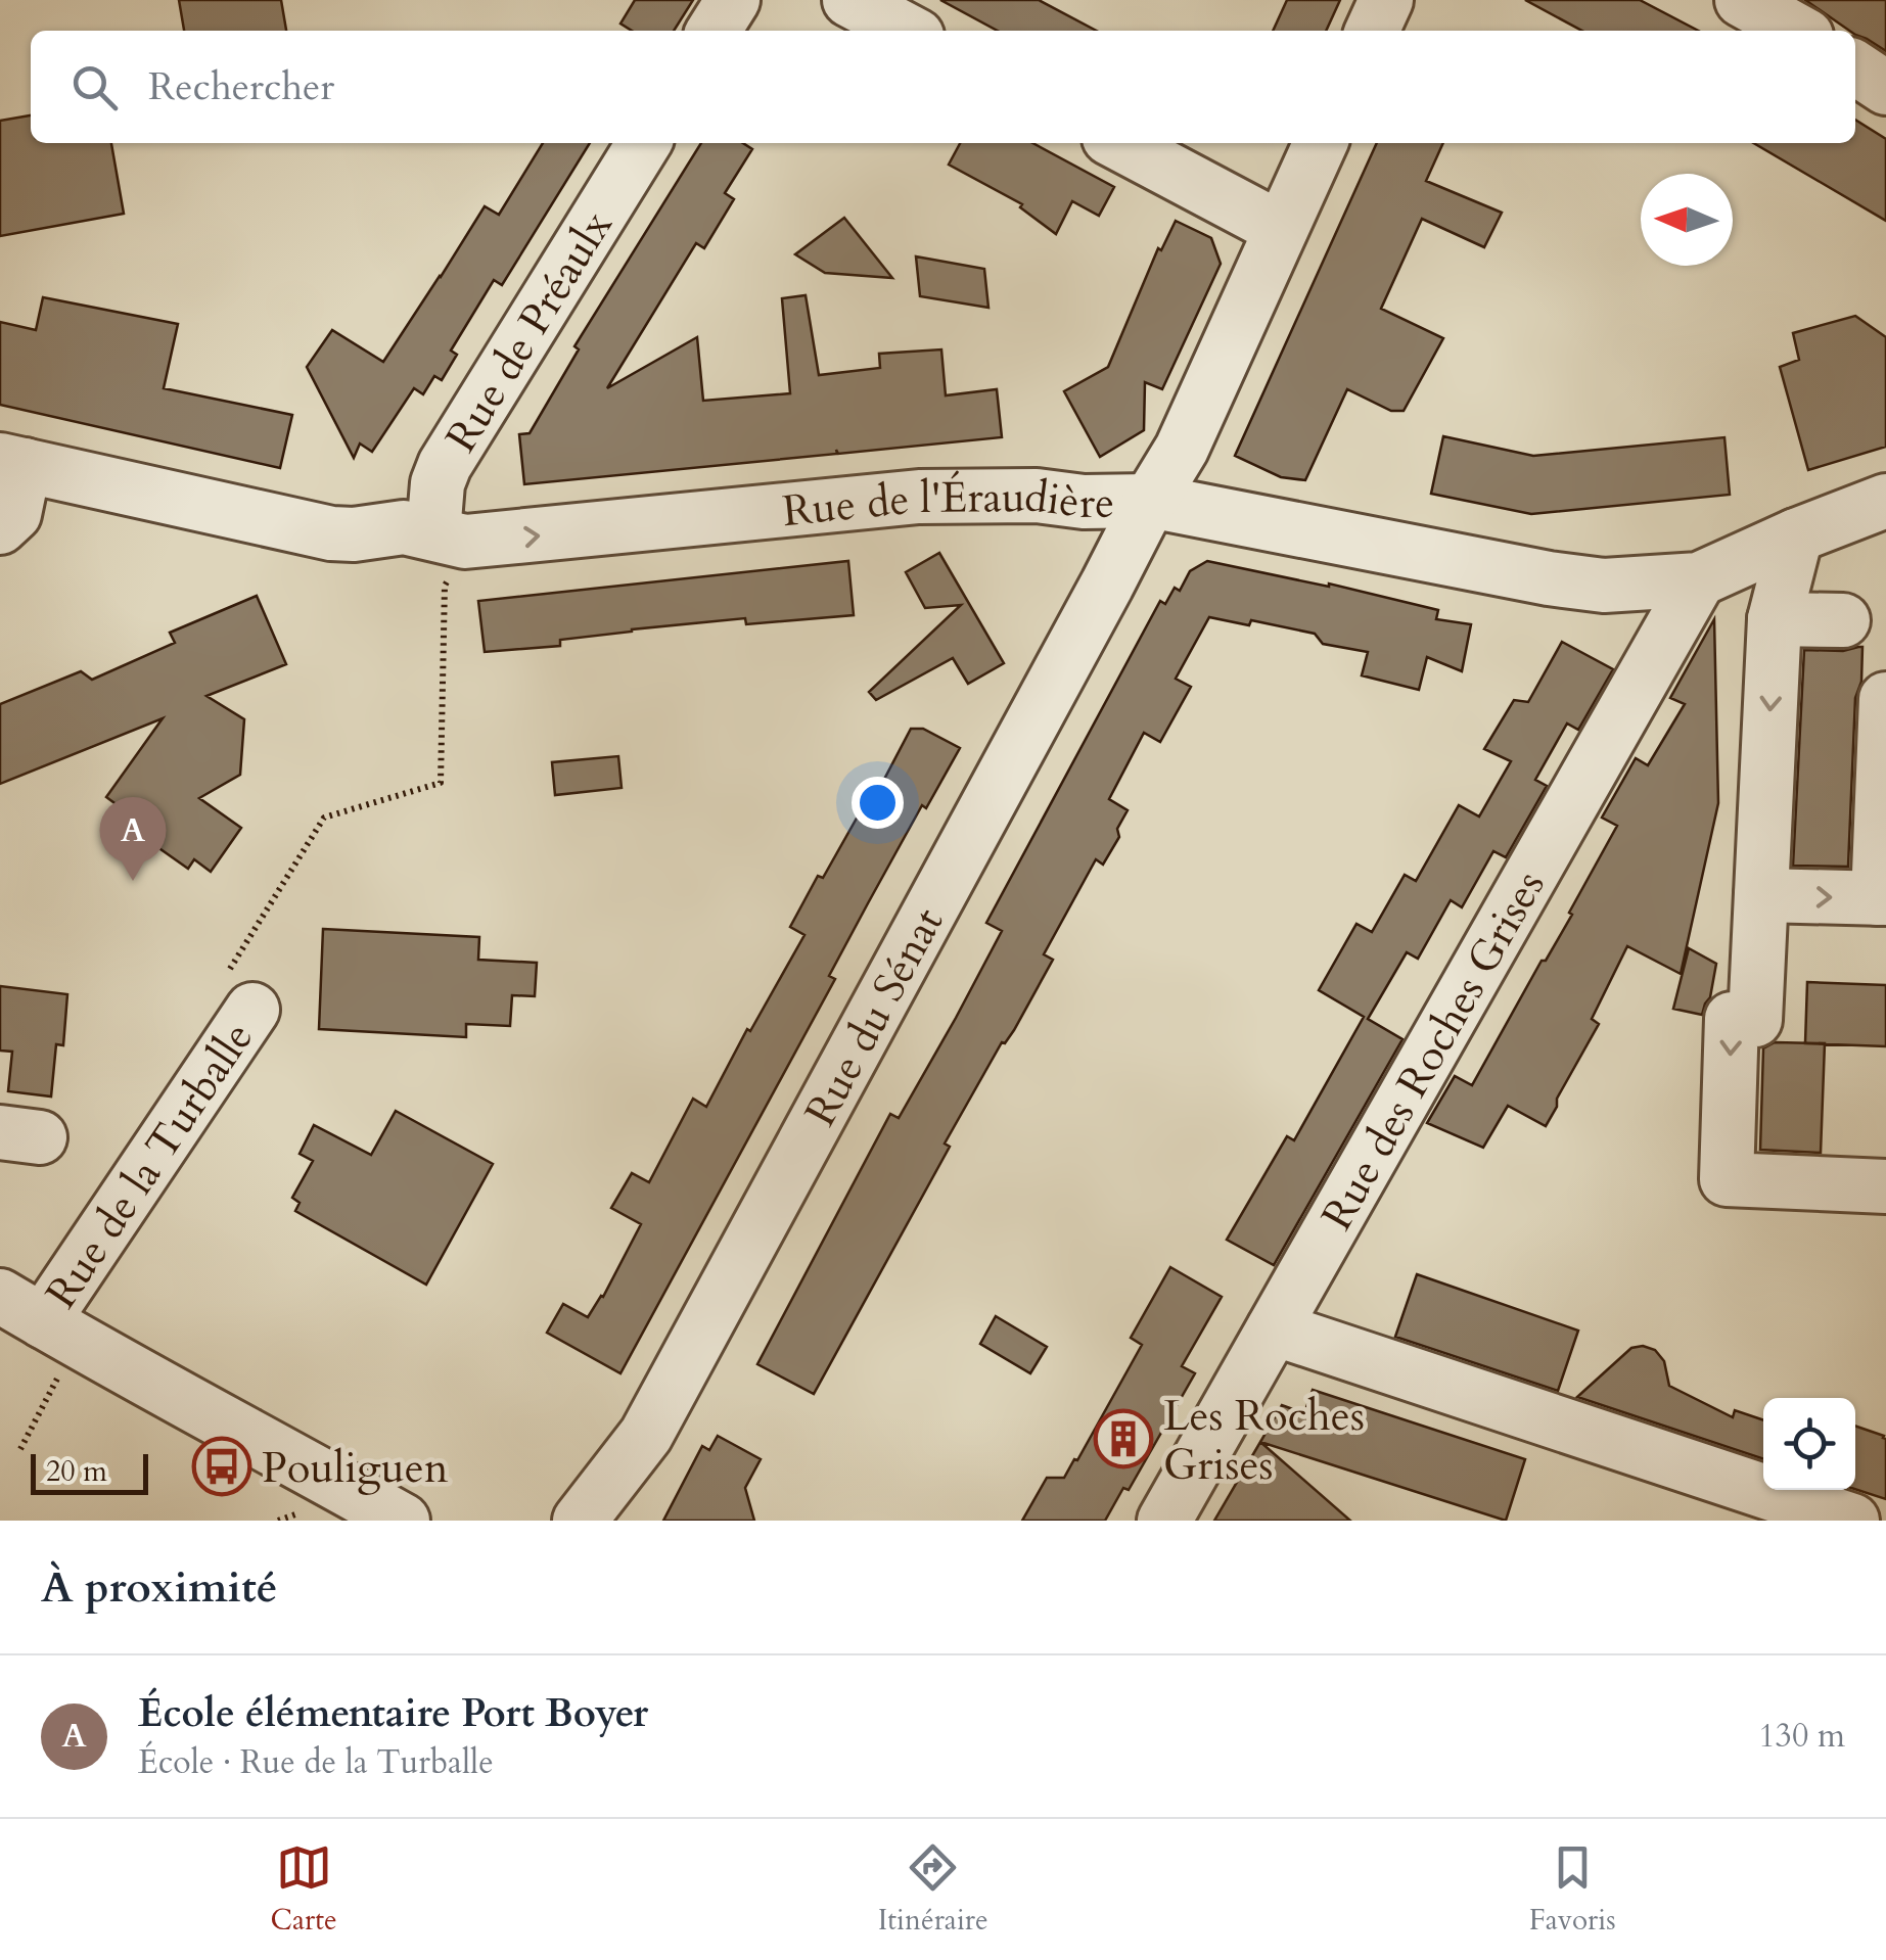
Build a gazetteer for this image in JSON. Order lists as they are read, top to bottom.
{
  "streets": {
    "street": [
      "Rue de Préaulx",
      "Rue de l'Éraudière",
      "Rue du Sénat",
      "Rue des Roches Grises",
      "Rue de la Turballe"
    ]
  },
  "crossings": [
    ["Rue de Préaulx", "Rue de l'Éraudière"],
    ["Rue de l'Éraudière", "Rue du Sénat"],
    ["Rue de l'Éraudière", "Rue des Roches Grises"]
  ],
  "one_way": ["Rue de l'Éraudière"],
  "places": {
    "building": ["Les Roches Grises"],
    "bus stop": ["Pouliguen"]
  },
  "scale_bar": "20 m",
  "north": "left",
  "page": {
    "search": "Rechercher",
    "pins": "A",
    "scale": "20 m",
    "heading": "À proximité",
    "list": [
      {
        "mark": "A",
        "name": "École élémentaire Port Boyer",
        "note": "École · Rue de la Turballe",
        "value": "130 m"
      }
    ],
    "nav": ["Carte", "Itinéraire", "Favoris"]
  }
}
